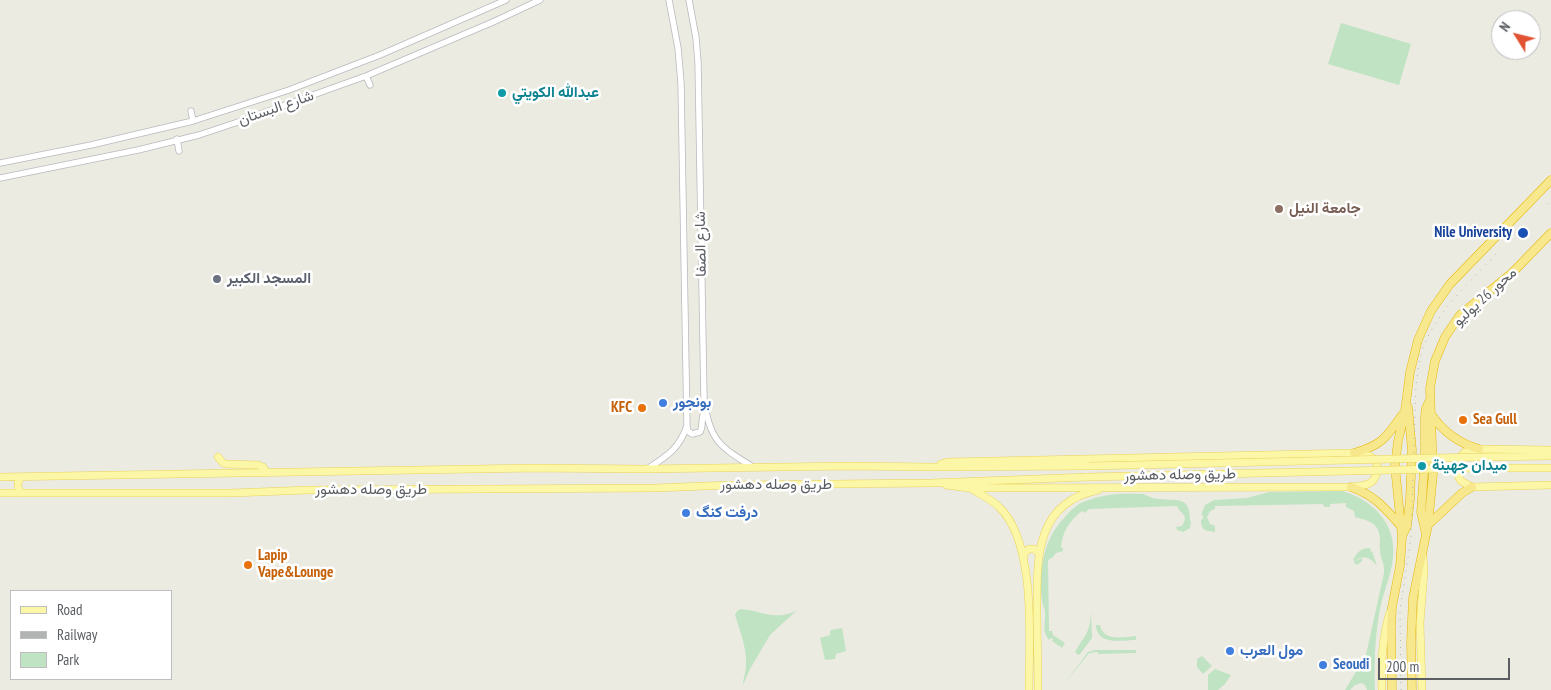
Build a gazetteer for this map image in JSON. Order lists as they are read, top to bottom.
{
  "streets": {
    "highway": ["محور 26 يوليو"],
    "main road": ["طريق وصله دهشور"],
    "street": ["شارع البستان", "شارع الصفا"]
  },
  "crossings": [
    ["شارع الصفا", "طريق وصله دهشور"]
  ],
  "places": [
    "عبدالله الكويتي",
    "جامعة النيل",
    "Nile University",
    "المسجد الكبير",
    "بونجور",
    "KFC",
    "Sea Gull",
    "ميدان جهينة",
    "درفت كنگ",
    "Lapip Vape&Lounge",
    "مول العرب",
    "Seoudi"
  ],
  "legend": ["Road", "Railway", "Park"],
  "scale_bar": "200 m",
  "north": "top left"
}
